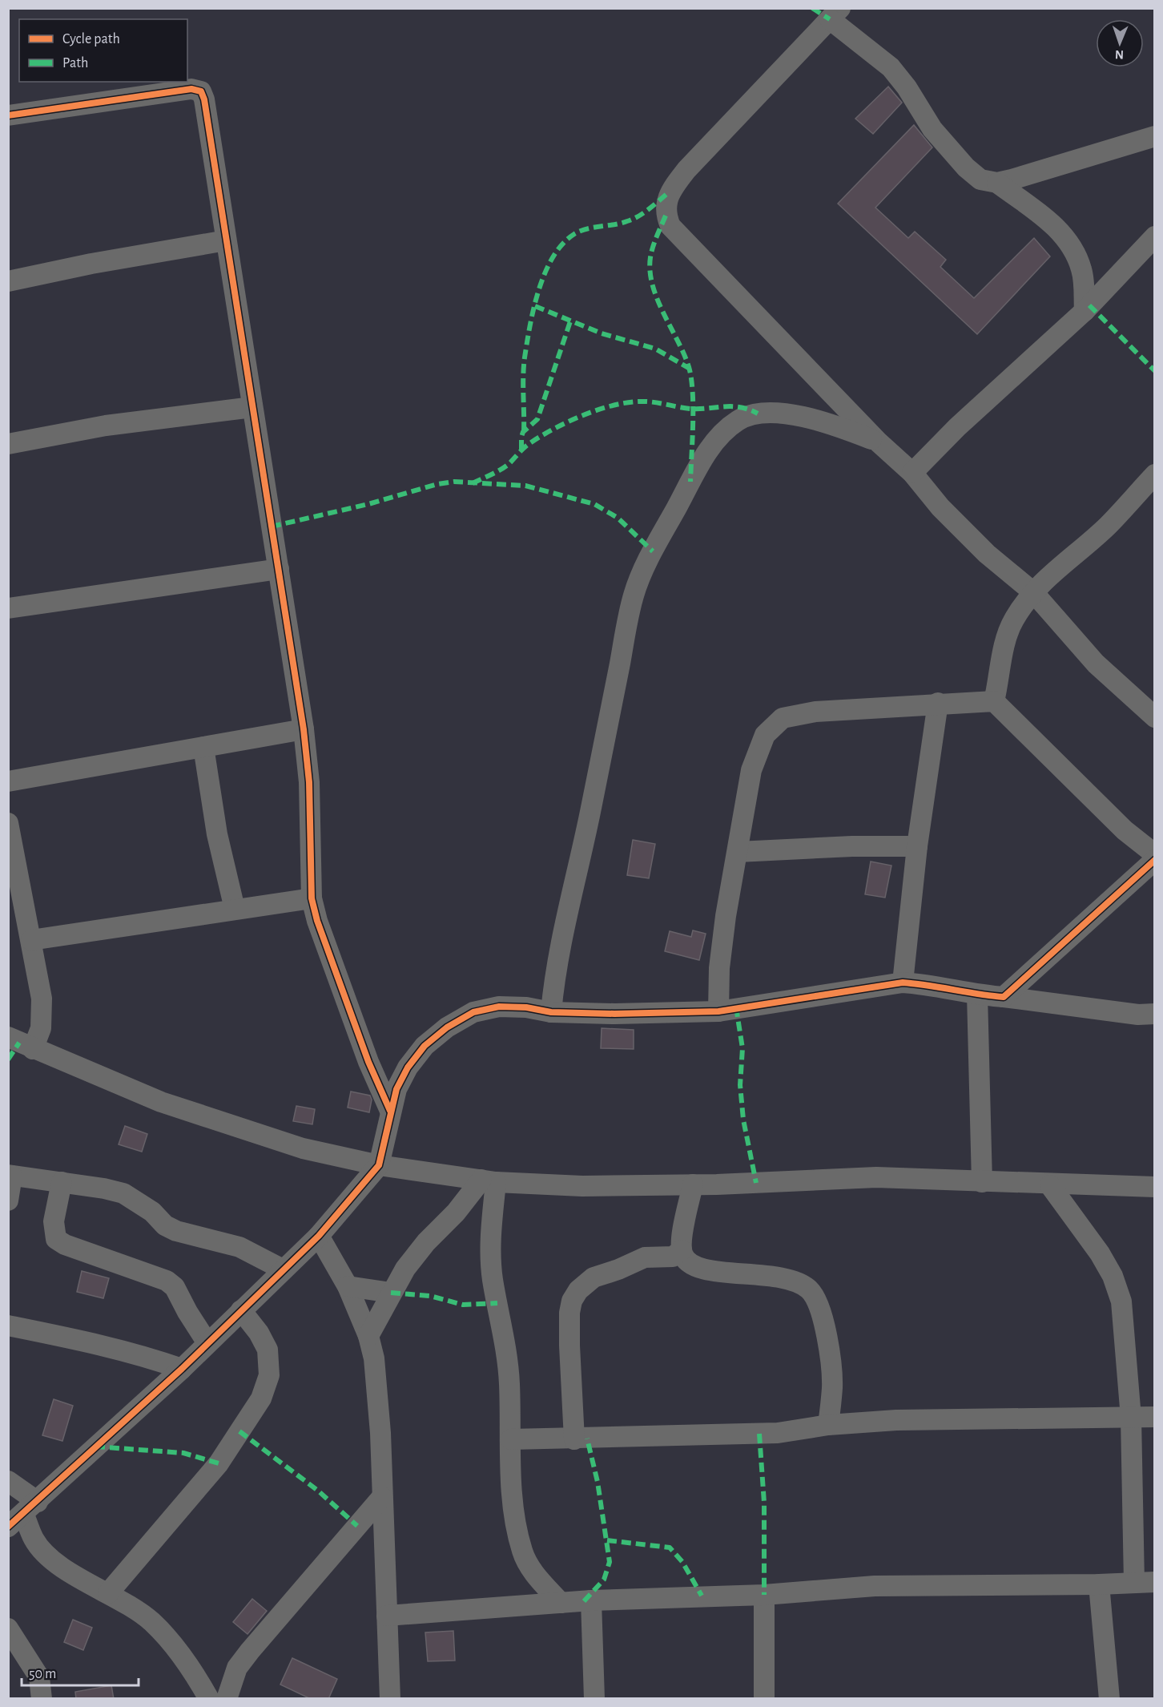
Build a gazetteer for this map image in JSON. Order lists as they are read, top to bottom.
{
  "legend": ["Cycle path", "Path"],
  "scale_bar": "50 m",
  "north": "bottom"
}
